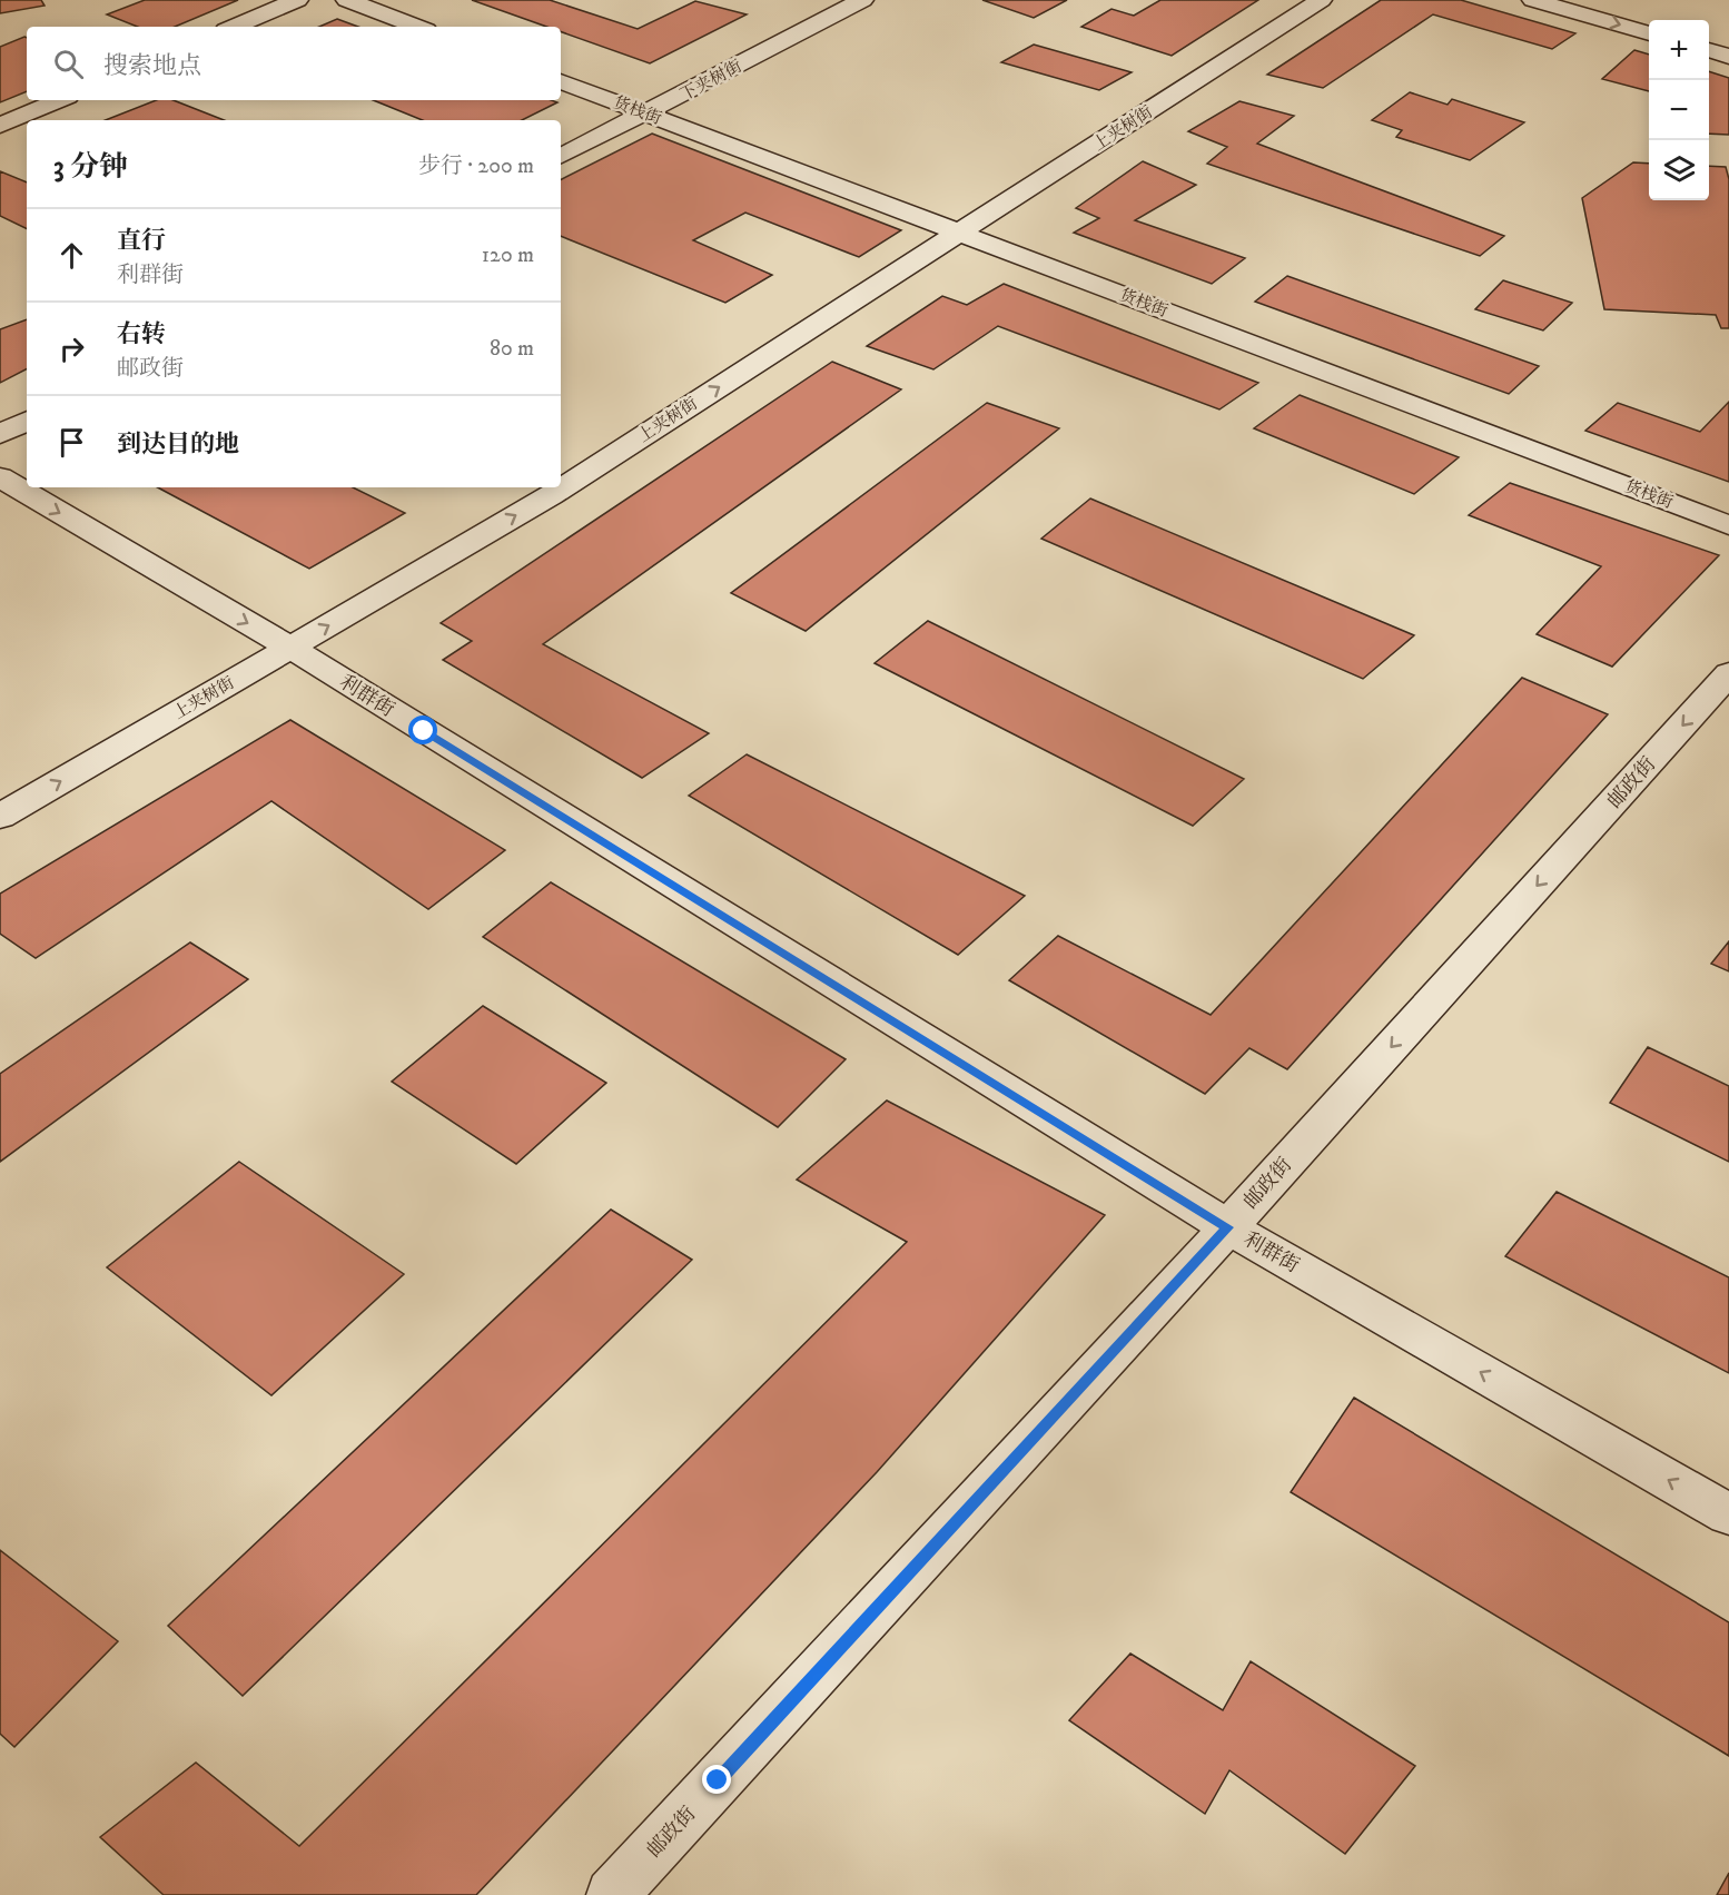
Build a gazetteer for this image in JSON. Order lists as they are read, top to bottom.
{
  "streets": {
    "street": [
      "下夹树街",
      "货栈街",
      "上夹树街",
      "利群街",
      "邮政街"
    ]
  },
  "crossings": [
    ["下夹树街", "货栈街"],
    ["货栈街", "上夹树街"],
    ["上夹树街", "利群街"],
    ["利群街", "邮政街"]
  ],
  "one_way": ["上夹树街", "邮政街"],
  "page": {
    "map_buttons": ["+", "−"],
    "search": "搜索地点",
    "heading": ["3 分钟", "步行 · 200 m"],
    "list": [
      ["直行", "利群街", "120 m"],
      ["右转", "邮政街", "80 m"],
      "到达目的地"
    ]
  }
}
